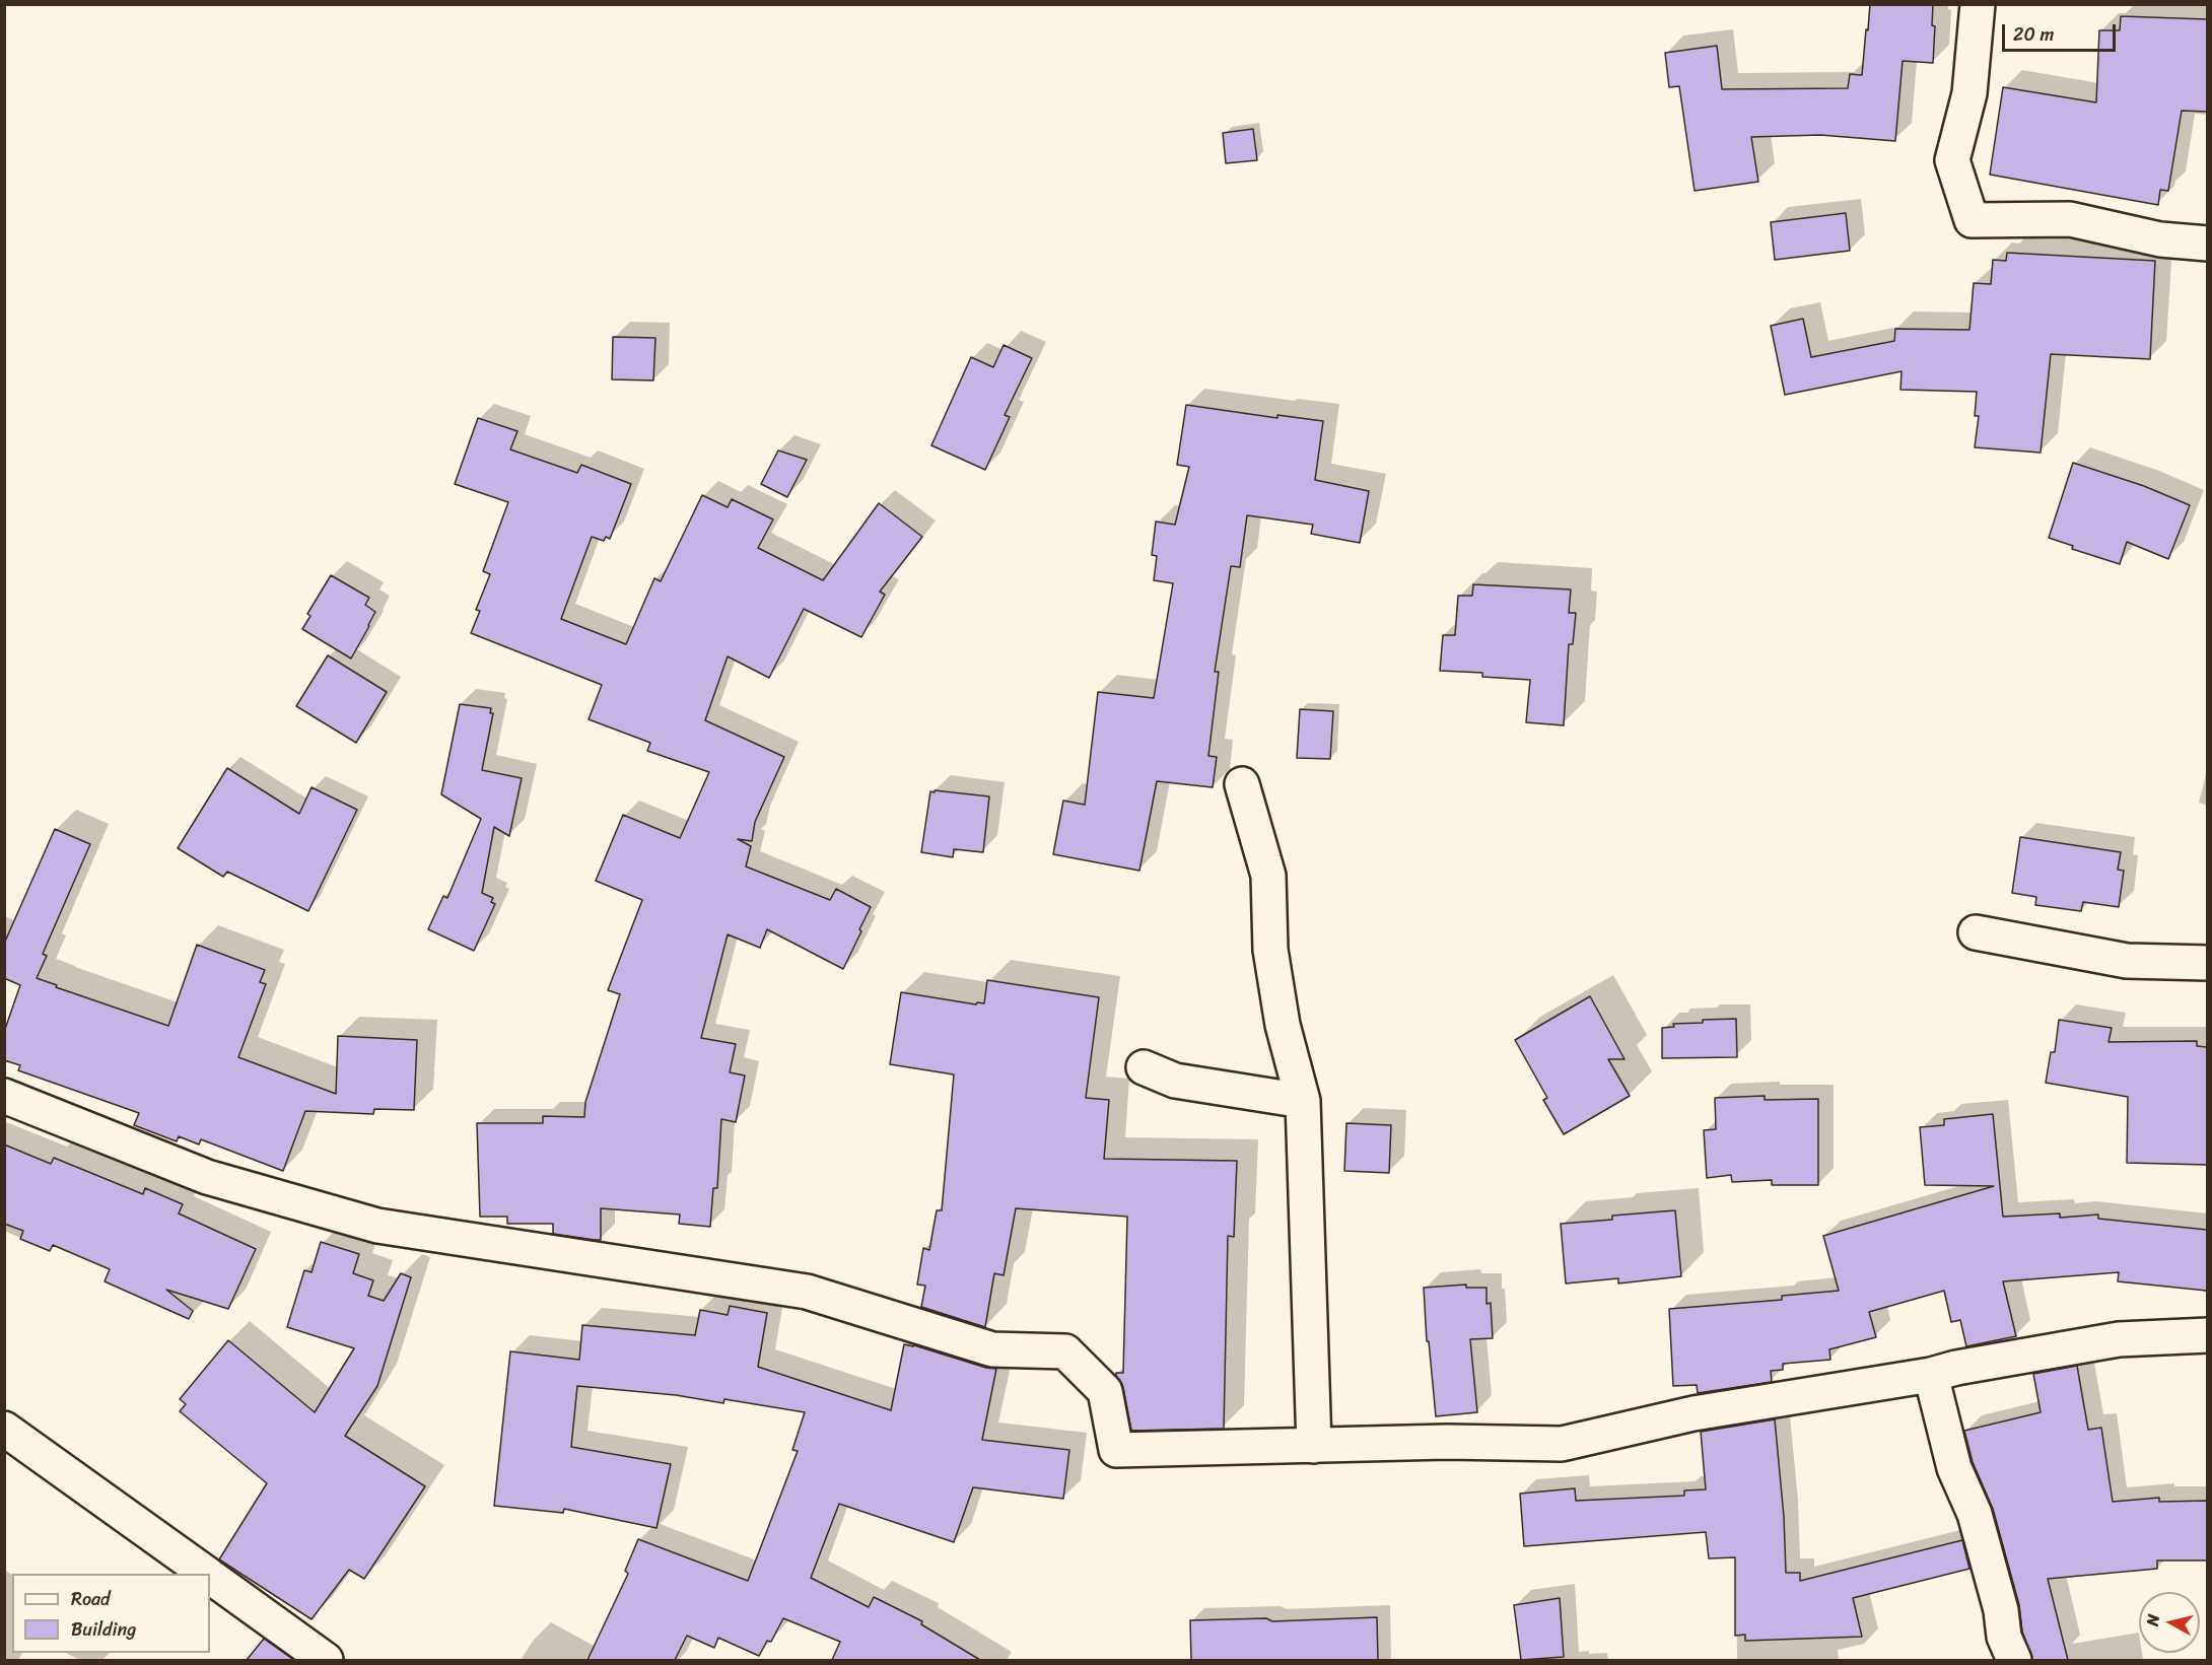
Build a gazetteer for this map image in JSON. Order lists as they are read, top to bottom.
{
  "legend": ["Road", "Building"],
  "scale_bar": "20 m",
  "north": "left"
}
